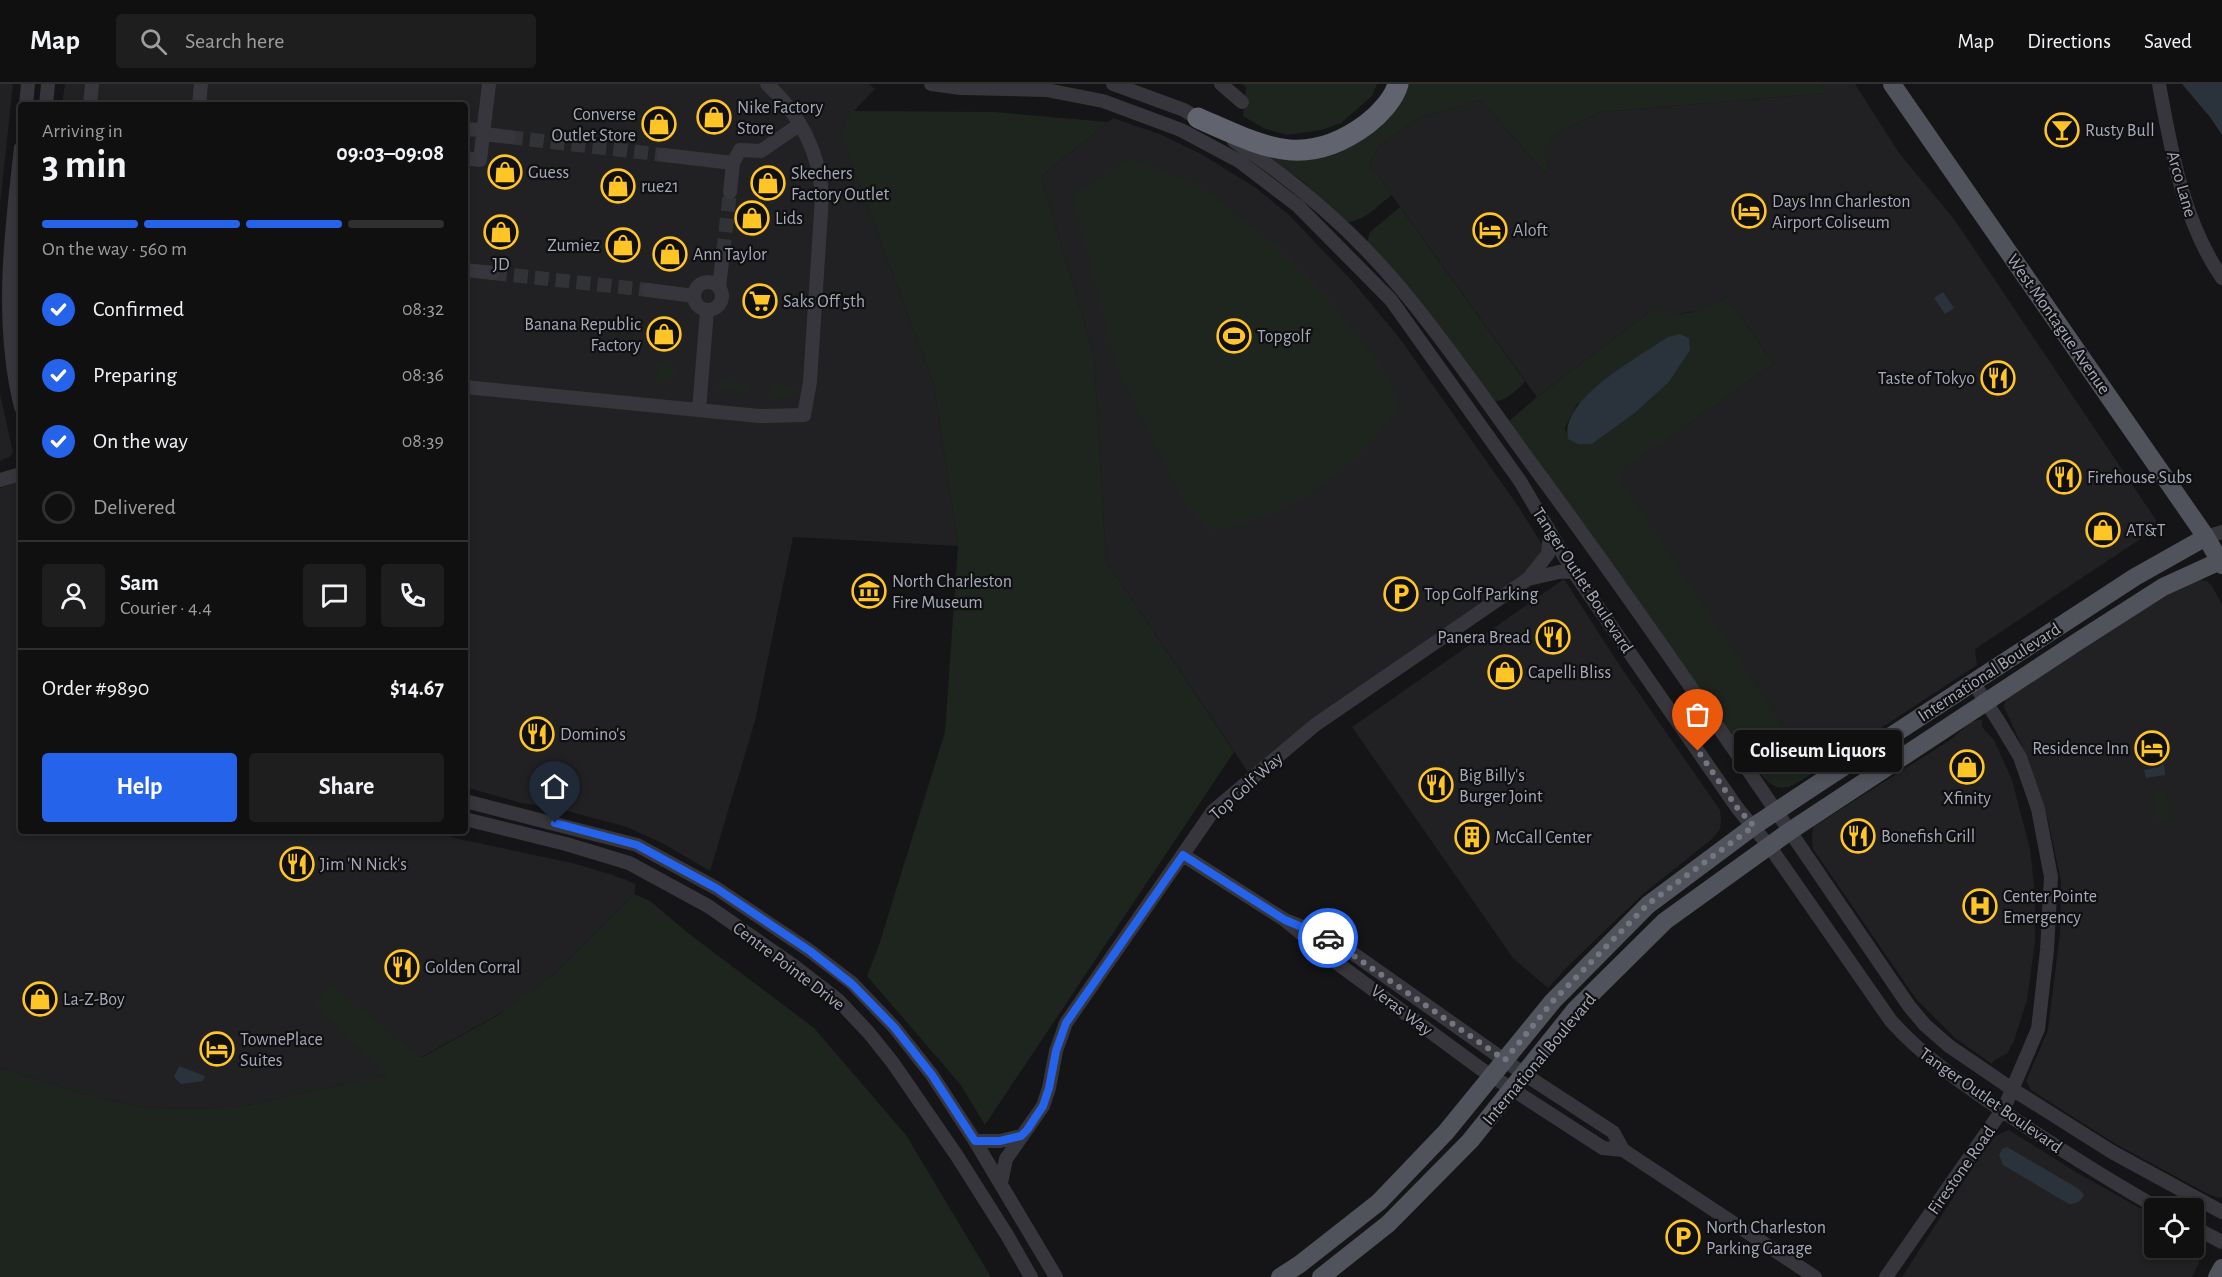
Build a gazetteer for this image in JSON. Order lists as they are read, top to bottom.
{
  "streets": {
    "main road": ["West Montague Avenue", "International Boulevard"],
    "street": [
      "Arco Lane",
      "Tanger Outlet Boulevard",
      "Top Golf Way",
      "Centre Pointe Drive",
      "Veras Way",
      "Firestone Road"
    ]
  },
  "crossings": [
    ["West Montague Avenue", "International Boulevard"],
    ["Tanger Outlet Boulevard", "International Boulevard"],
    ["Tanger Outlet Boulevard", "Top Golf Way"],
    ["Tanger Outlet Boulevard", "Firestone Road"],
    ["International Boulevard", "Veras Way"],
    ["International Boulevard", "Firestone Road"],
    ["Top Golf Way", "Centre Pointe Drive"],
    ["Top Golf Way", "Veras Way"]
  ],
  "places": {
    "shop": [
      "Nike Factory Store",
      "Converse Outlet Store",
      "Guess",
      "Skechers Factory Outlet",
      "rue21",
      "Lids",
      "JD",
      "Zumiez",
      "Ann Taylor",
      "Banana Republic Factory",
      "AT&T",
      "Capelli Bliss",
      "Xfinity",
      "La-Z-Boy"
    ],
    "bar": ["Rusty Bull"],
    "hotel": [
      "Days Inn Charleston Airport Coliseum",
      "Aloft",
      "Residence Inn",
      "TownePlace Suites"
    ],
    "supermarket": ["Saks Off 5th"],
    "sports": ["Topgolf"],
    "restaurant": [
      "Taste of Tokyo",
      "Firehouse Subs",
      "Panera Bread",
      "Domino's",
      "Big Billy's Burger Joint",
      "Bonefish Grill",
      "Jim 'N Nick's",
      "Golden Corral"
    ],
    "museum": ["North Charleston Fire Museum"],
    "parking": ["Top Golf Parking", "North Charleston Parking Garage"],
    "other": ["Coliseum Liquors"],
    "building": ["McCall Center"],
    "hospital": ["Center Pointe Emergency"]
  },
  "page": {
    "header": "Map",
    "search": "Search here",
    "nav": ["Map", "Directions", "Saved"],
    "heading": ["3 min", "Arriving in", "09:03–09:08"],
    "panel": [
      "Sam",
      "Courier · 4.4",
      "Order #9890",
      "$14.67"
    ],
    "bar": "On the way · 560 m",
    "list": [
      ["Confirmed", "08:32"],
      ["Preparing", "08:36"],
      ["On the way", "08:39"],
      "Delivered"
    ],
    "bubble": "Coliseum Liquors",
    "buttons": ["Help", "Share"]
  }
}
